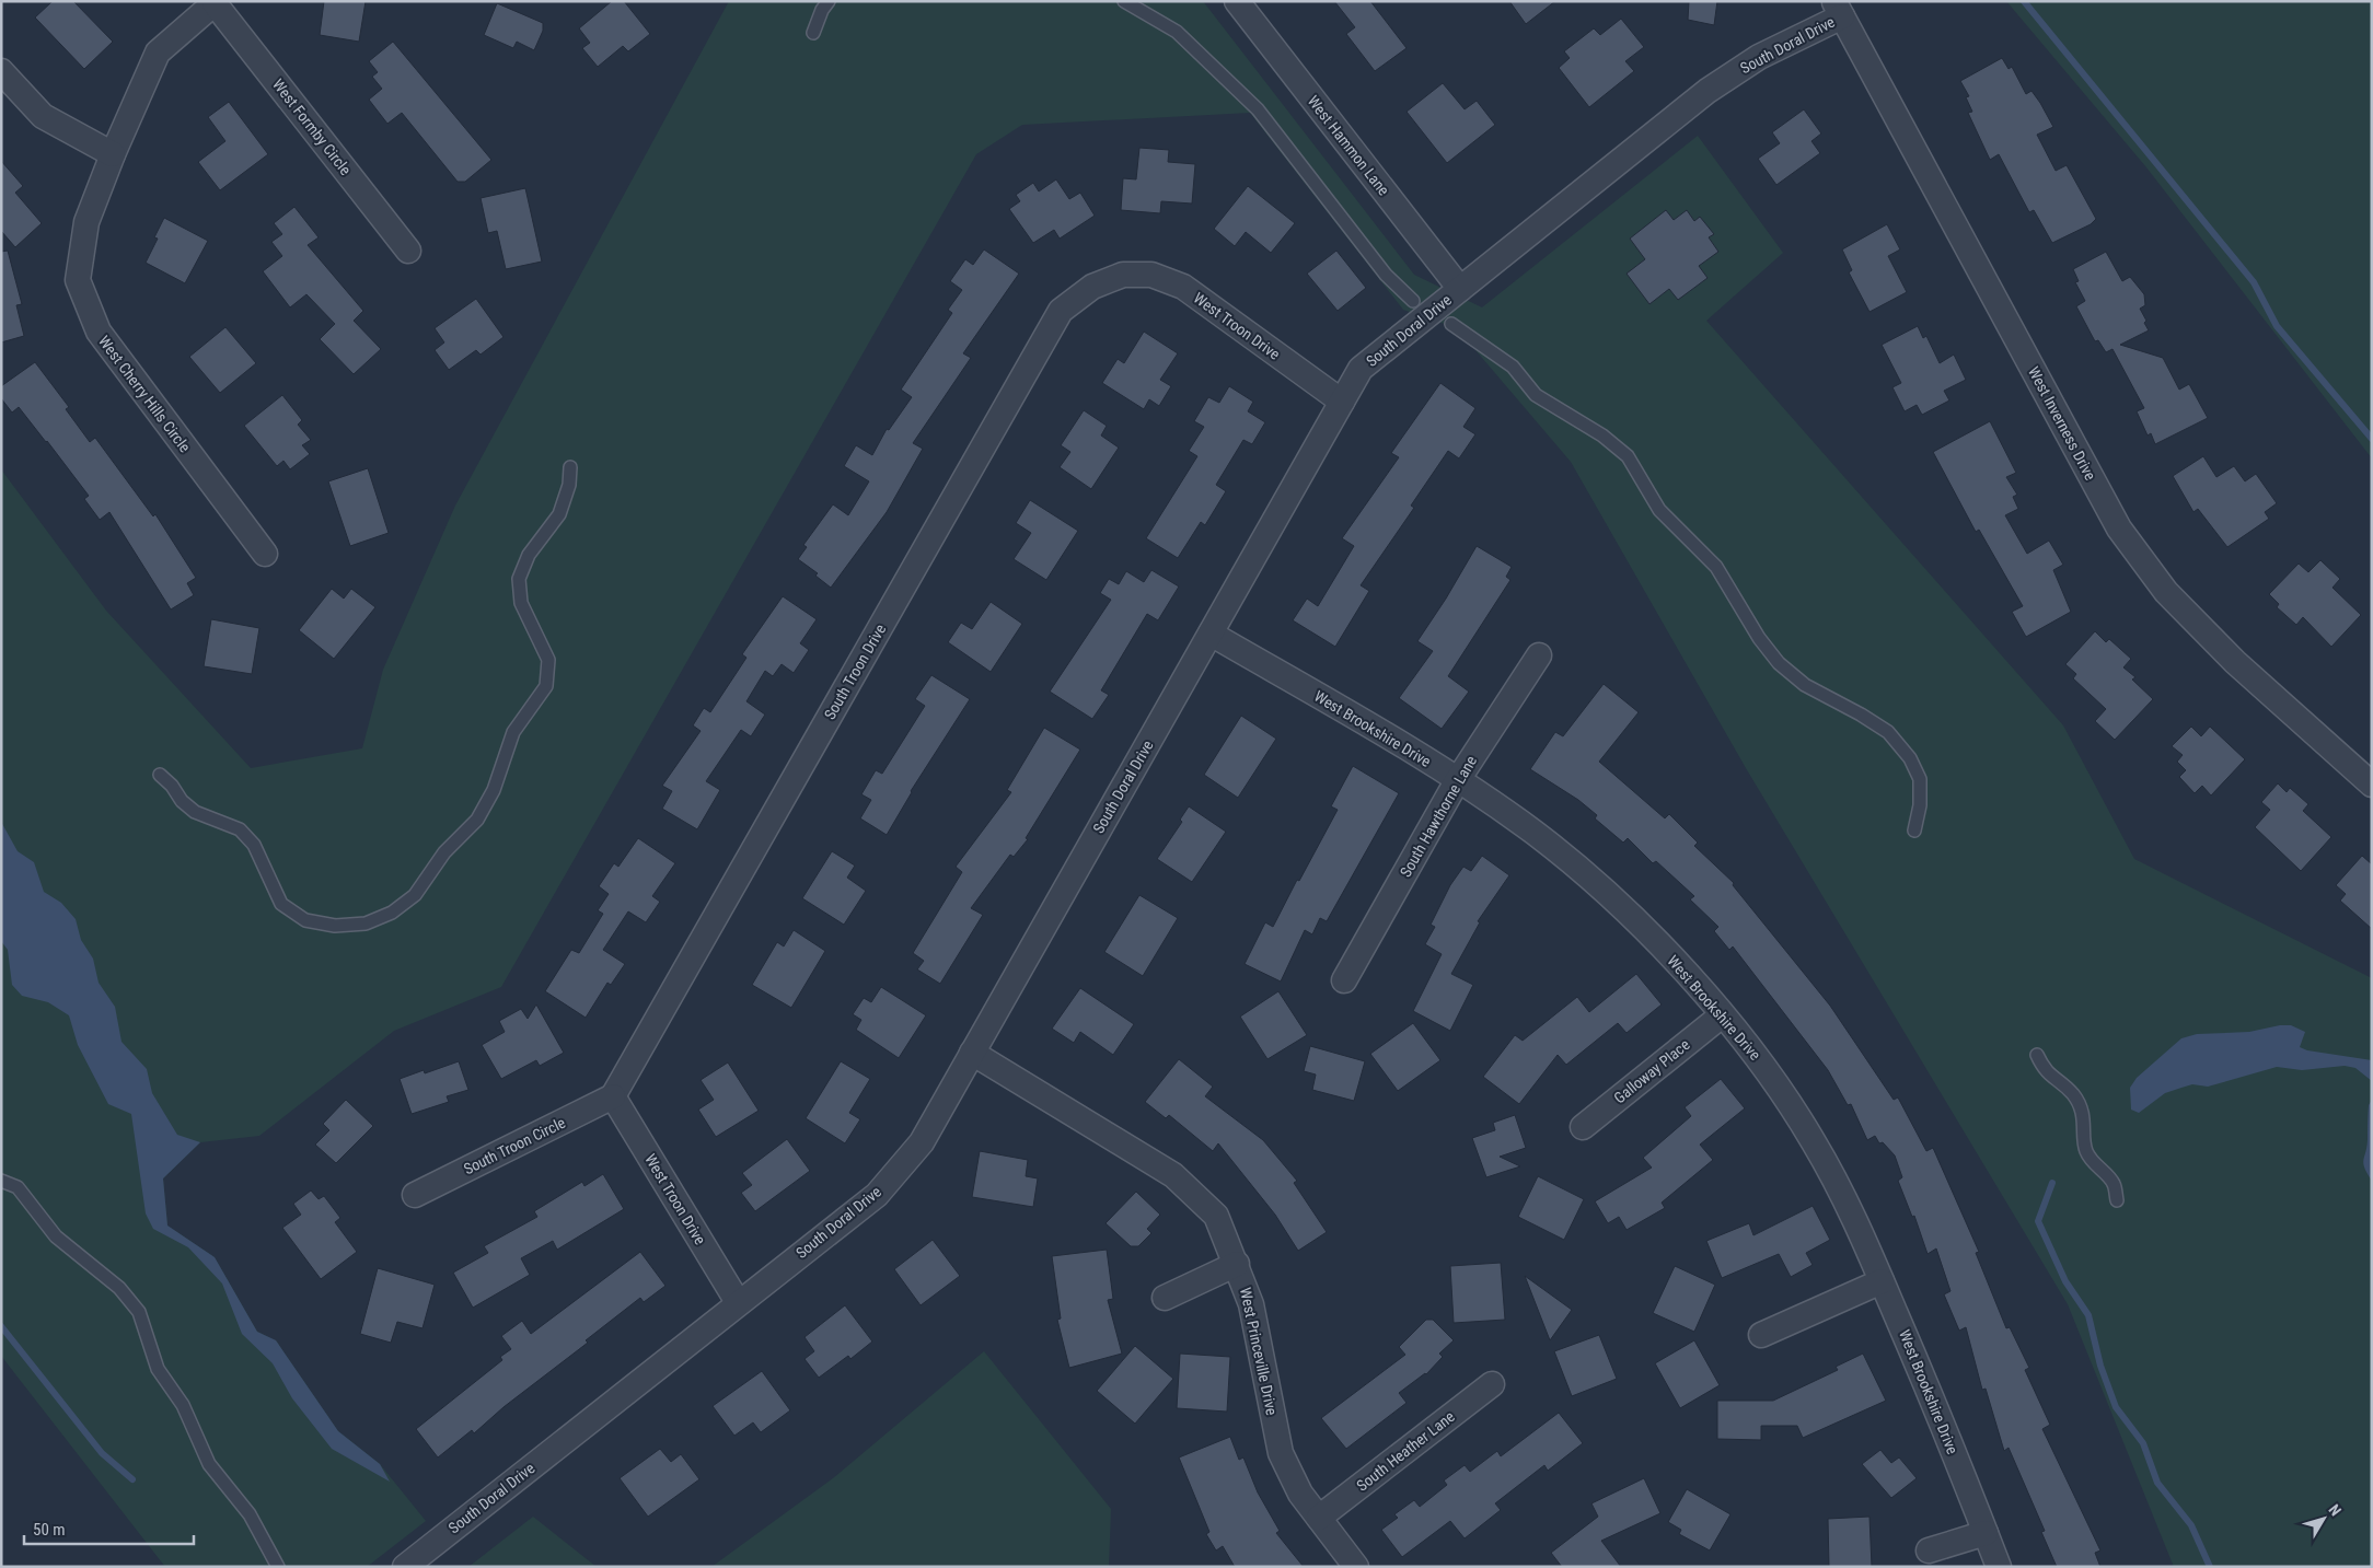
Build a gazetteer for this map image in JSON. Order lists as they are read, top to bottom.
{
  "streets": {
    "street": [
      "South Doral Drive",
      "West Formby Circle",
      "West Hammon Lane",
      "West Troon Drive",
      "West Cherry Hills Circle",
      "West Inverness Drive",
      "South Troon Drive",
      "West Brookshire Drive",
      "South Hawthorne Lane",
      "Galloway Place",
      "South Troon Circle",
      "West Princeville Drive",
      "South Heather Lane"
    ]
  },
  "crossings": [
    ["South Doral Drive", "West Hammon Lane"],
    ["South Doral Drive", "West Troon Drive"],
    ["South Doral Drive", "West Inverness Drive"],
    ["South Doral Drive", "West Brookshire Drive"],
    ["South Doral Drive", "West Princeville Drive"],
    ["West Formby Circle", "West Cherry Hills Circle"],
    ["West Troon Drive", "South Troon Drive"],
    ["West Troon Drive", "South Troon Circle"],
    ["South Troon Drive", "South Troon Circle"],
    ["West Brookshire Drive", "South Hawthorne Lane"],
    ["West Brookshire Drive", "Galloway Place"],
    ["West Princeville Drive", "South Heather Lane"]
  ],
  "scale_bar": "50 m",
  "north": "top right"
}
